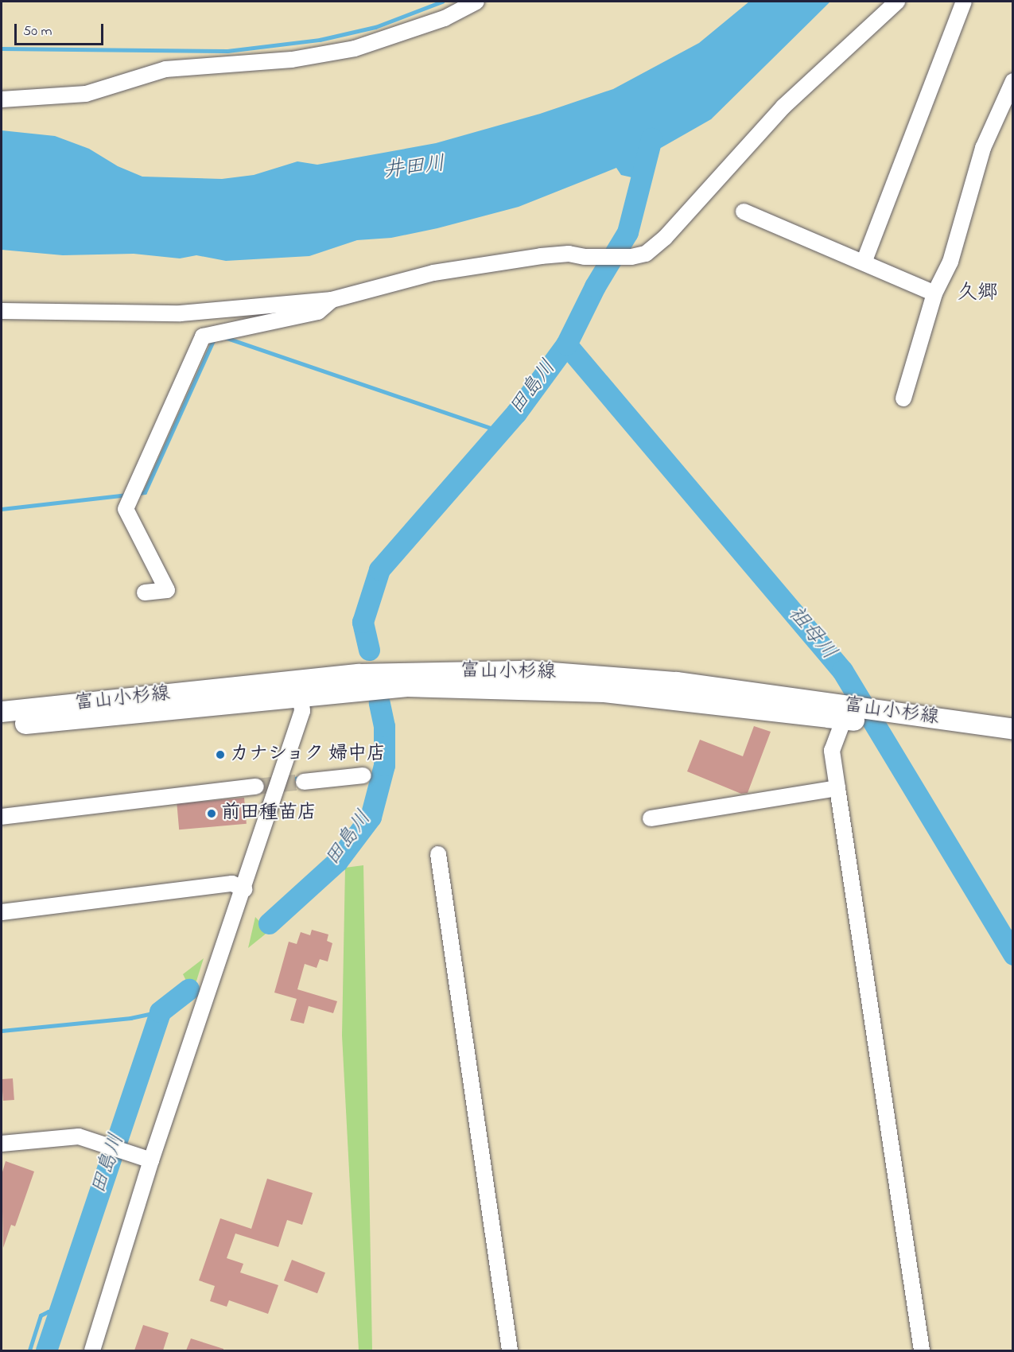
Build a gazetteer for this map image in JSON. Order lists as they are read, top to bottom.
{
  "streets": {
    "main road": ["富山小杉線"]
  },
  "districts": ["久郷"],
  "water": ["井田川", "田島川", "祖母川"],
  "places": ["カナショク 婦中店", "前田種苗店"],
  "scale_bar": "50 m"
}
